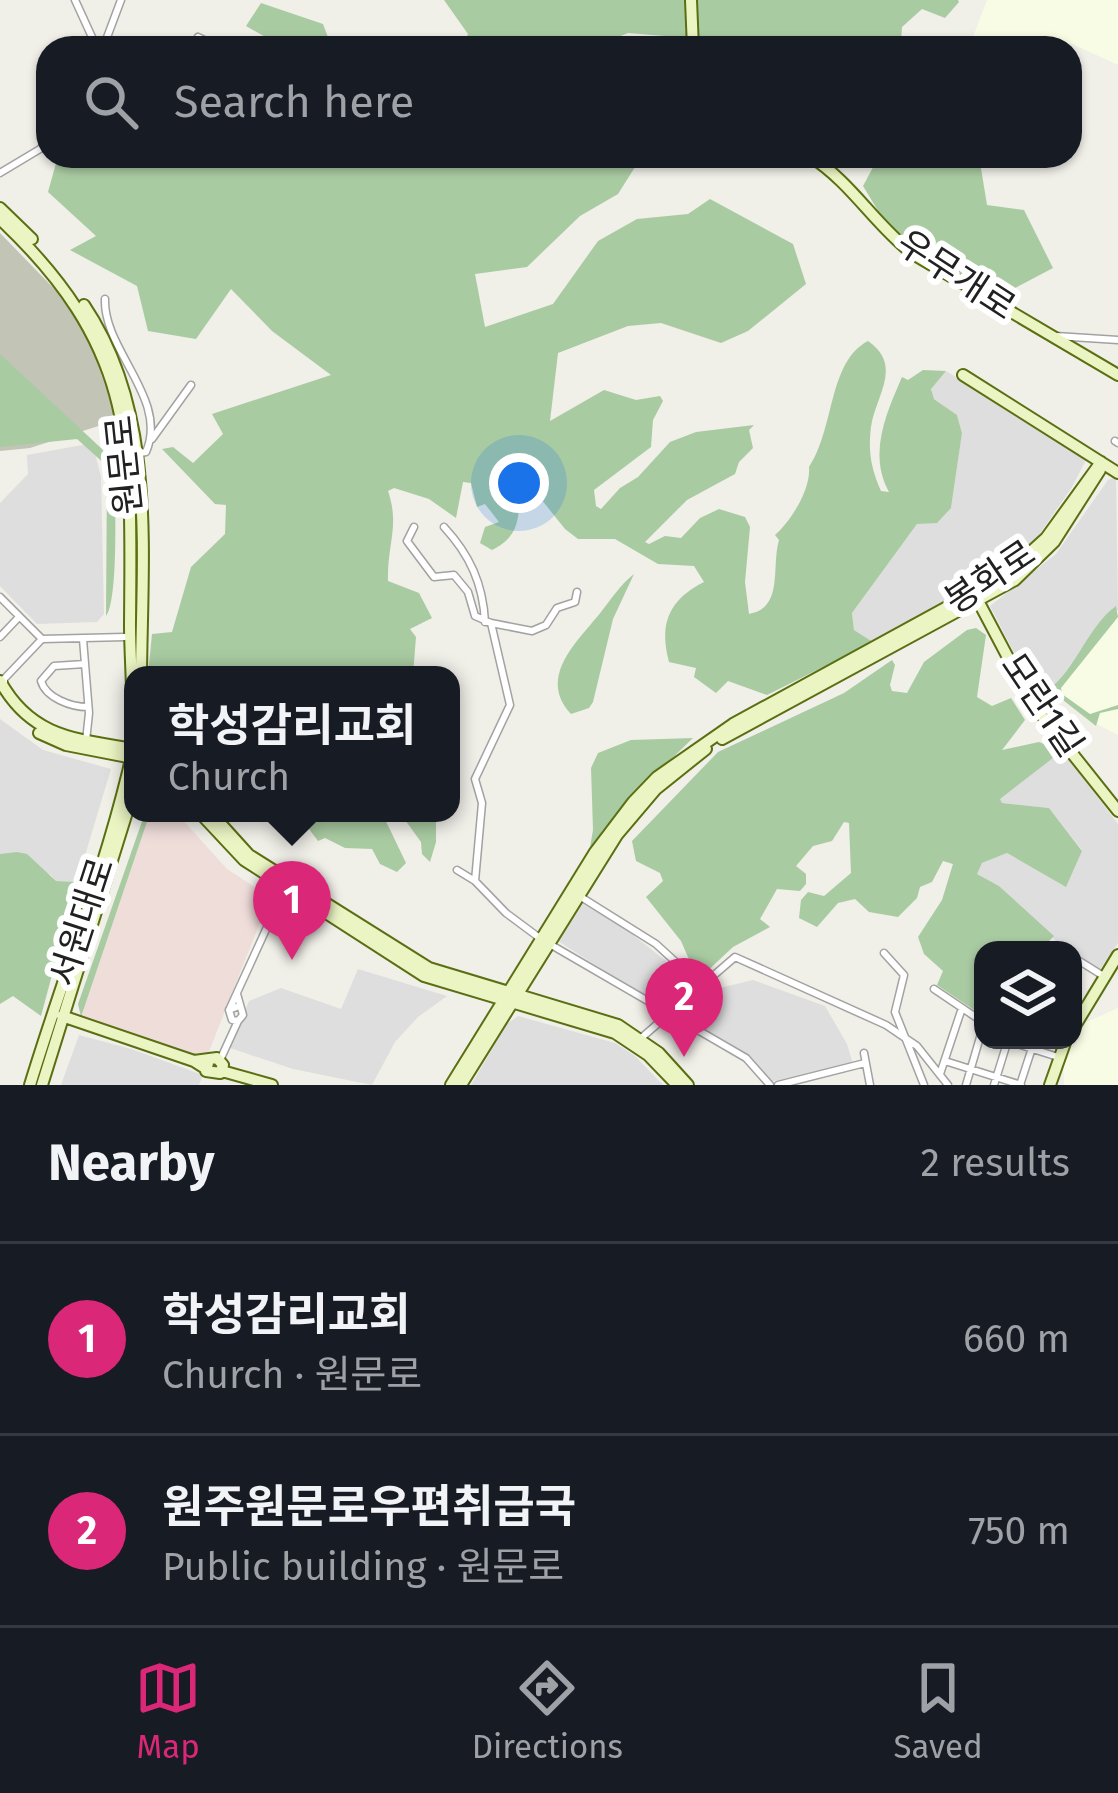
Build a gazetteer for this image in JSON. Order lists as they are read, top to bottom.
{
  "streets": {
    "street": [
      "우무개로",
      "원문로",
      "봉화로",
      "모란1길",
      "서원대로"
    ]
  },
  "crossings": [
    ["봉화로", "모란1길"]
  ],
  "page": {
    "search": "Search here",
    "popup": ["학성감리교회", "Church"],
    "pins": ["1", "2"],
    "heading": ["Nearby", "2 results"],
    "list": [
      {
        "mark": "1",
        "name": "학성감리교회",
        "note": "Church · 원문로",
        "value": "660 m"
      },
      {
        "mark": "2",
        "name": "원주원문로우편취급국",
        "note": "Public building · 원문로",
        "value": "750 m"
      }
    ],
    "nav": ["Map", "Directions", "Saved"]
  }
}
